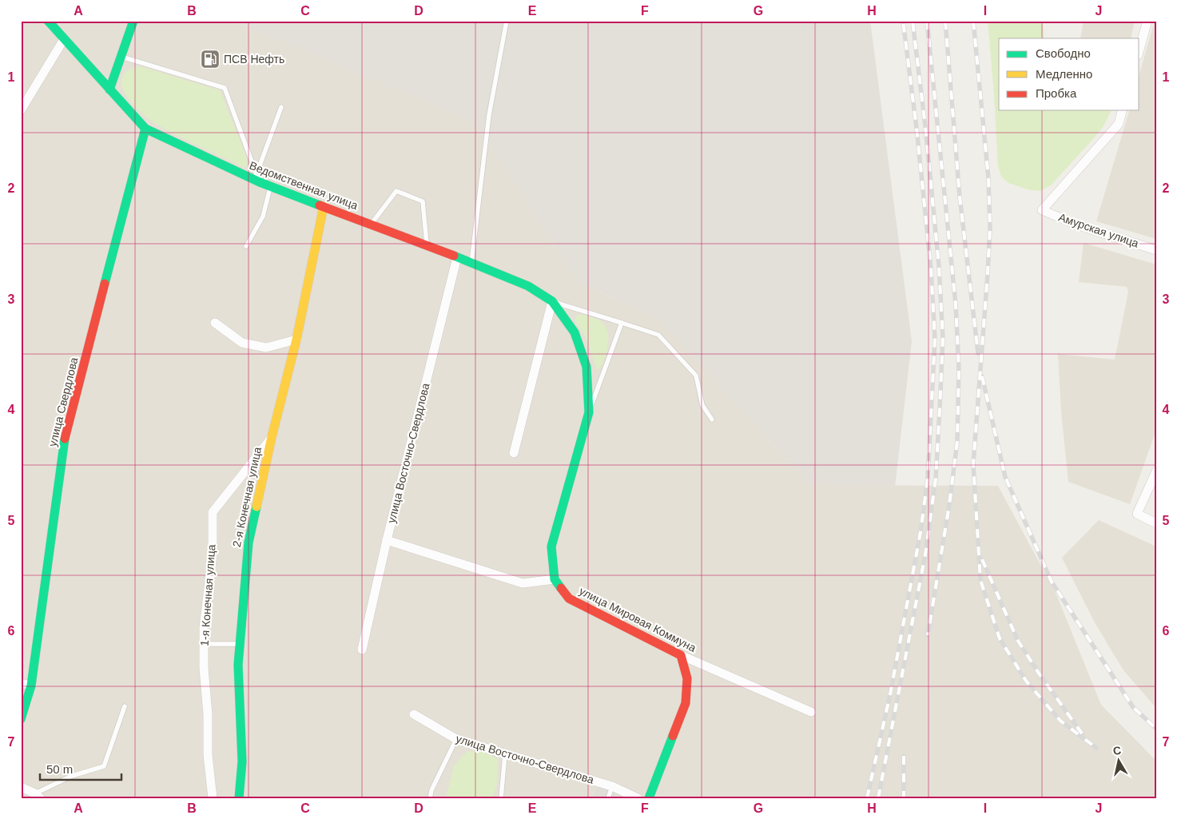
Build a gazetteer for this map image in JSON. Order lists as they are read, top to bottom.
{
  "streets": {
    "street": [
      "Ведомственная улица",
      "Амурская улица",
      "улица Свердлова",
      "улица Восточно-Свердлова",
      "2-я Конечная улица",
      "1-я Конечная улица",
      "улица Мировая Коммуна"
    ]
  },
  "crossings": [
    ["Ведомственная улица", "улица Свердлова"],
    ["Ведомственная улица", "улица Восточно-Свердлова"],
    ["Ведомственная улица", "2-я Конечная улица"],
    ["Ведомственная улица", "улица Мировая Коммуна"],
    ["2-я Конечная улица", "1-я Конечная улица"]
  ],
  "places": {
    "fuel station": ["ПСВ Нефть"]
  },
  "legend": ["Свободно", "Медленно", "Пробка"],
  "scale_bar": "50 m",
  "north": "top",
  "grid": {
    "columns": [
      "A",
      "B",
      "C",
      "D",
      "E",
      "F",
      "G",
      "H",
      "I",
      "J"
    ],
    "rows": [
      "1",
      "2",
      "3",
      "4",
      "5",
      "6",
      "7"
    ]
  }
}
